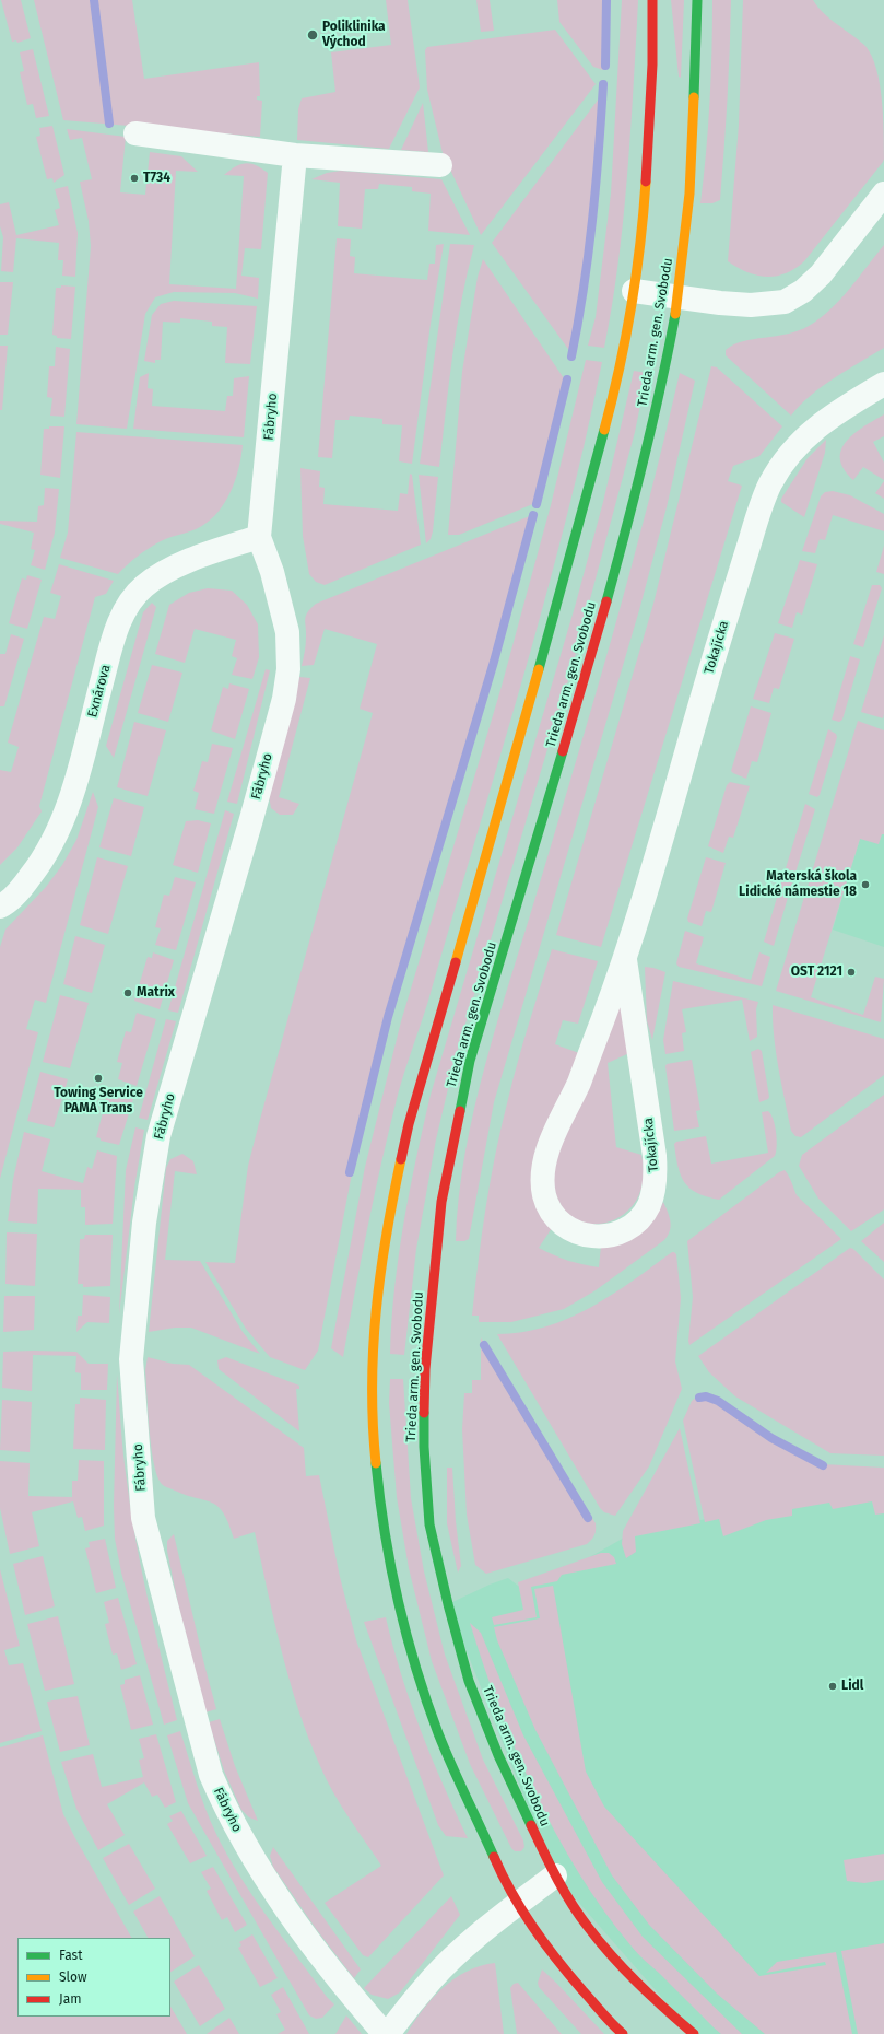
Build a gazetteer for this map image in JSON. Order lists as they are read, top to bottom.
{
  "streets": {
    "street": [
      "Trieda arm. gen. Svobodu",
      "Fábryho",
      "Tokajícka",
      "Exnárova"
    ]
  },
  "crossings": [
    ["Trieda arm. gen. Svobodu", "Fábryho"],
    ["Fábryho", "Exnárova"]
  ],
  "places": [
    "Poliklinika Východ",
    "T734",
    "Materská škola Lidické námestie 18",
    "OST 2121",
    "Matrix",
    "Towing Service PAMA Trans",
    "Lidl"
  ],
  "legend": ["Fast", "Slow", "Jam"]
}
